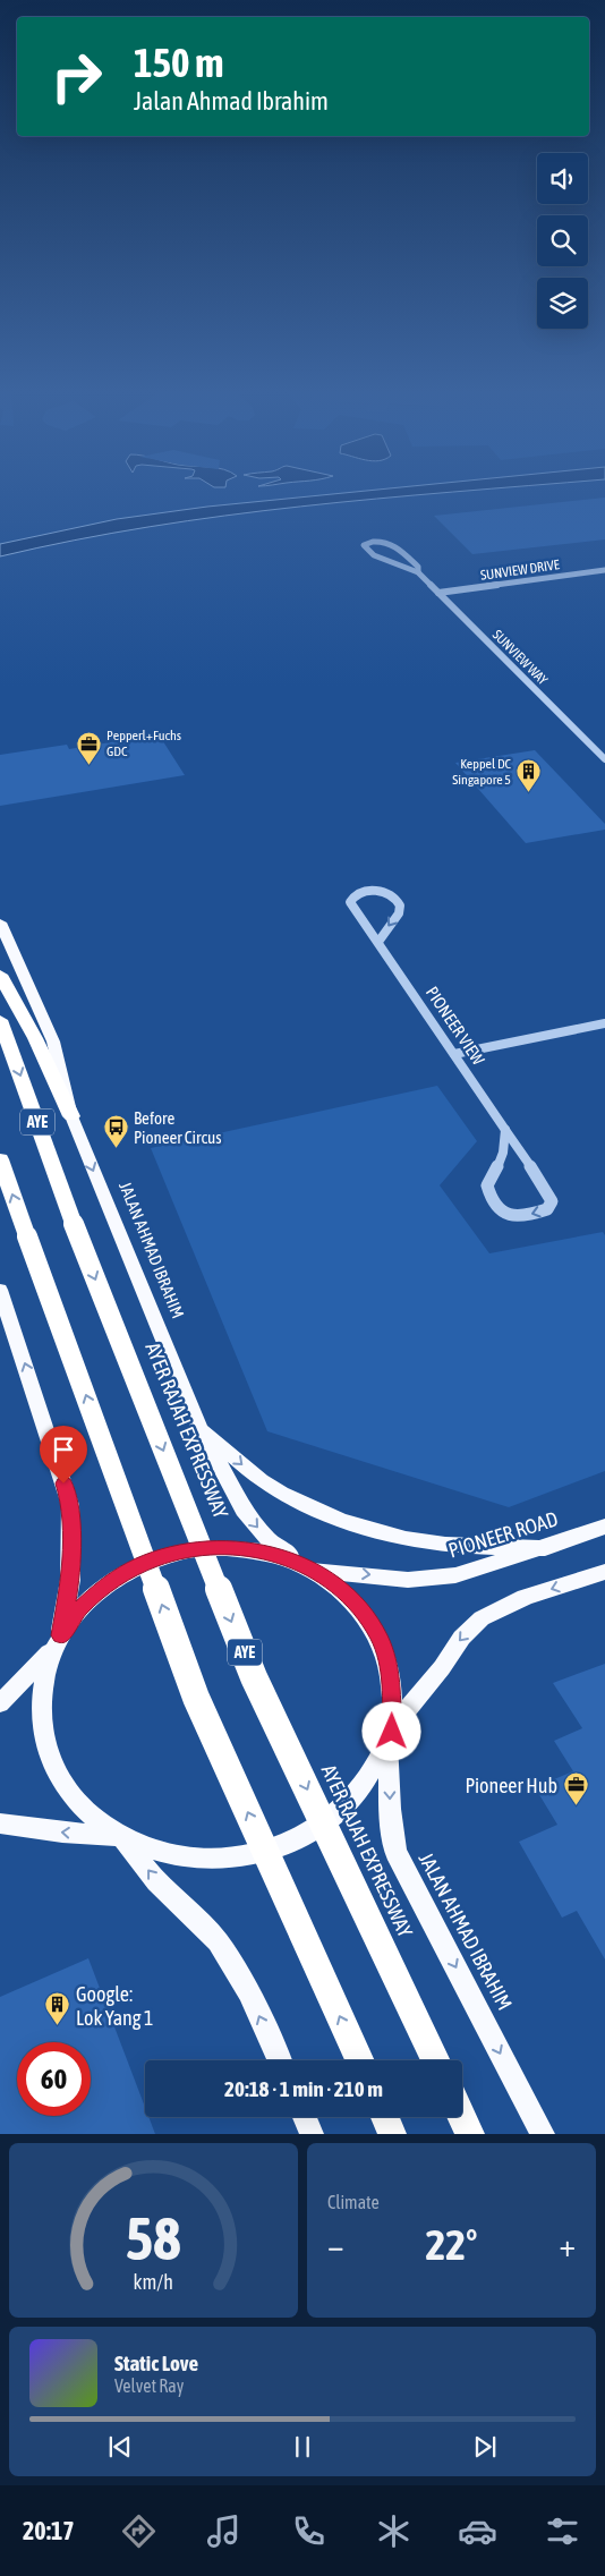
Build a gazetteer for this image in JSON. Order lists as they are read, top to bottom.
{
  "streets": {
    "highway": ["AYE", "AYER RAJAH EXPRESSWAY"],
    "main road": ["JALAN AHMAD IBRAHIM", "PIONEER ROAD"],
    "street": ["SUNVIEW DRIVE", "SUNVIEW WAY", "PIONEER VIEW"]
  },
  "crossings": [
    ["SUNVIEW DRIVE", "SUNVIEW WAY"],
    ["JALAN AHMAD IBRAHIM", "PIONEER ROAD"]
  ],
  "one_way": ["JALAN AHMAD IBRAHIM", "PIONEER ROAD"],
  "places": {
    "office": ["Pepperl+Fuchs GDC", "Pioneer Hub"],
    "building": ["Keppel DC Singapore 5", "Google: Lok Yang 1"],
    "bus stop": ["Before Pioneer Circus"]
  },
  "page": {
    "turn": ["150 m", "Jalan Ahmad Ibrahim"],
    "limit": "60",
    "trip": "20:18 · 1 min · 210 m",
    "tile": "Climate",
    "heat": ["−", "22°", "+"],
    "song": ["Static Love", "Velvet Ray"],
    "tabs": "20:17",
    "gauge": ["58", "km/h"]
  }
}
